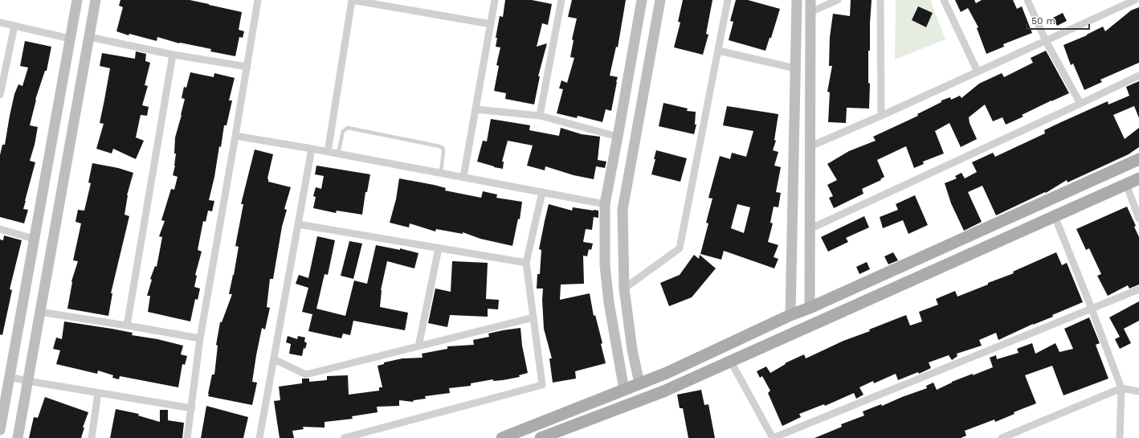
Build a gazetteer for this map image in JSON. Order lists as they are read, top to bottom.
{
  "scale_bar": "50 m"
}
